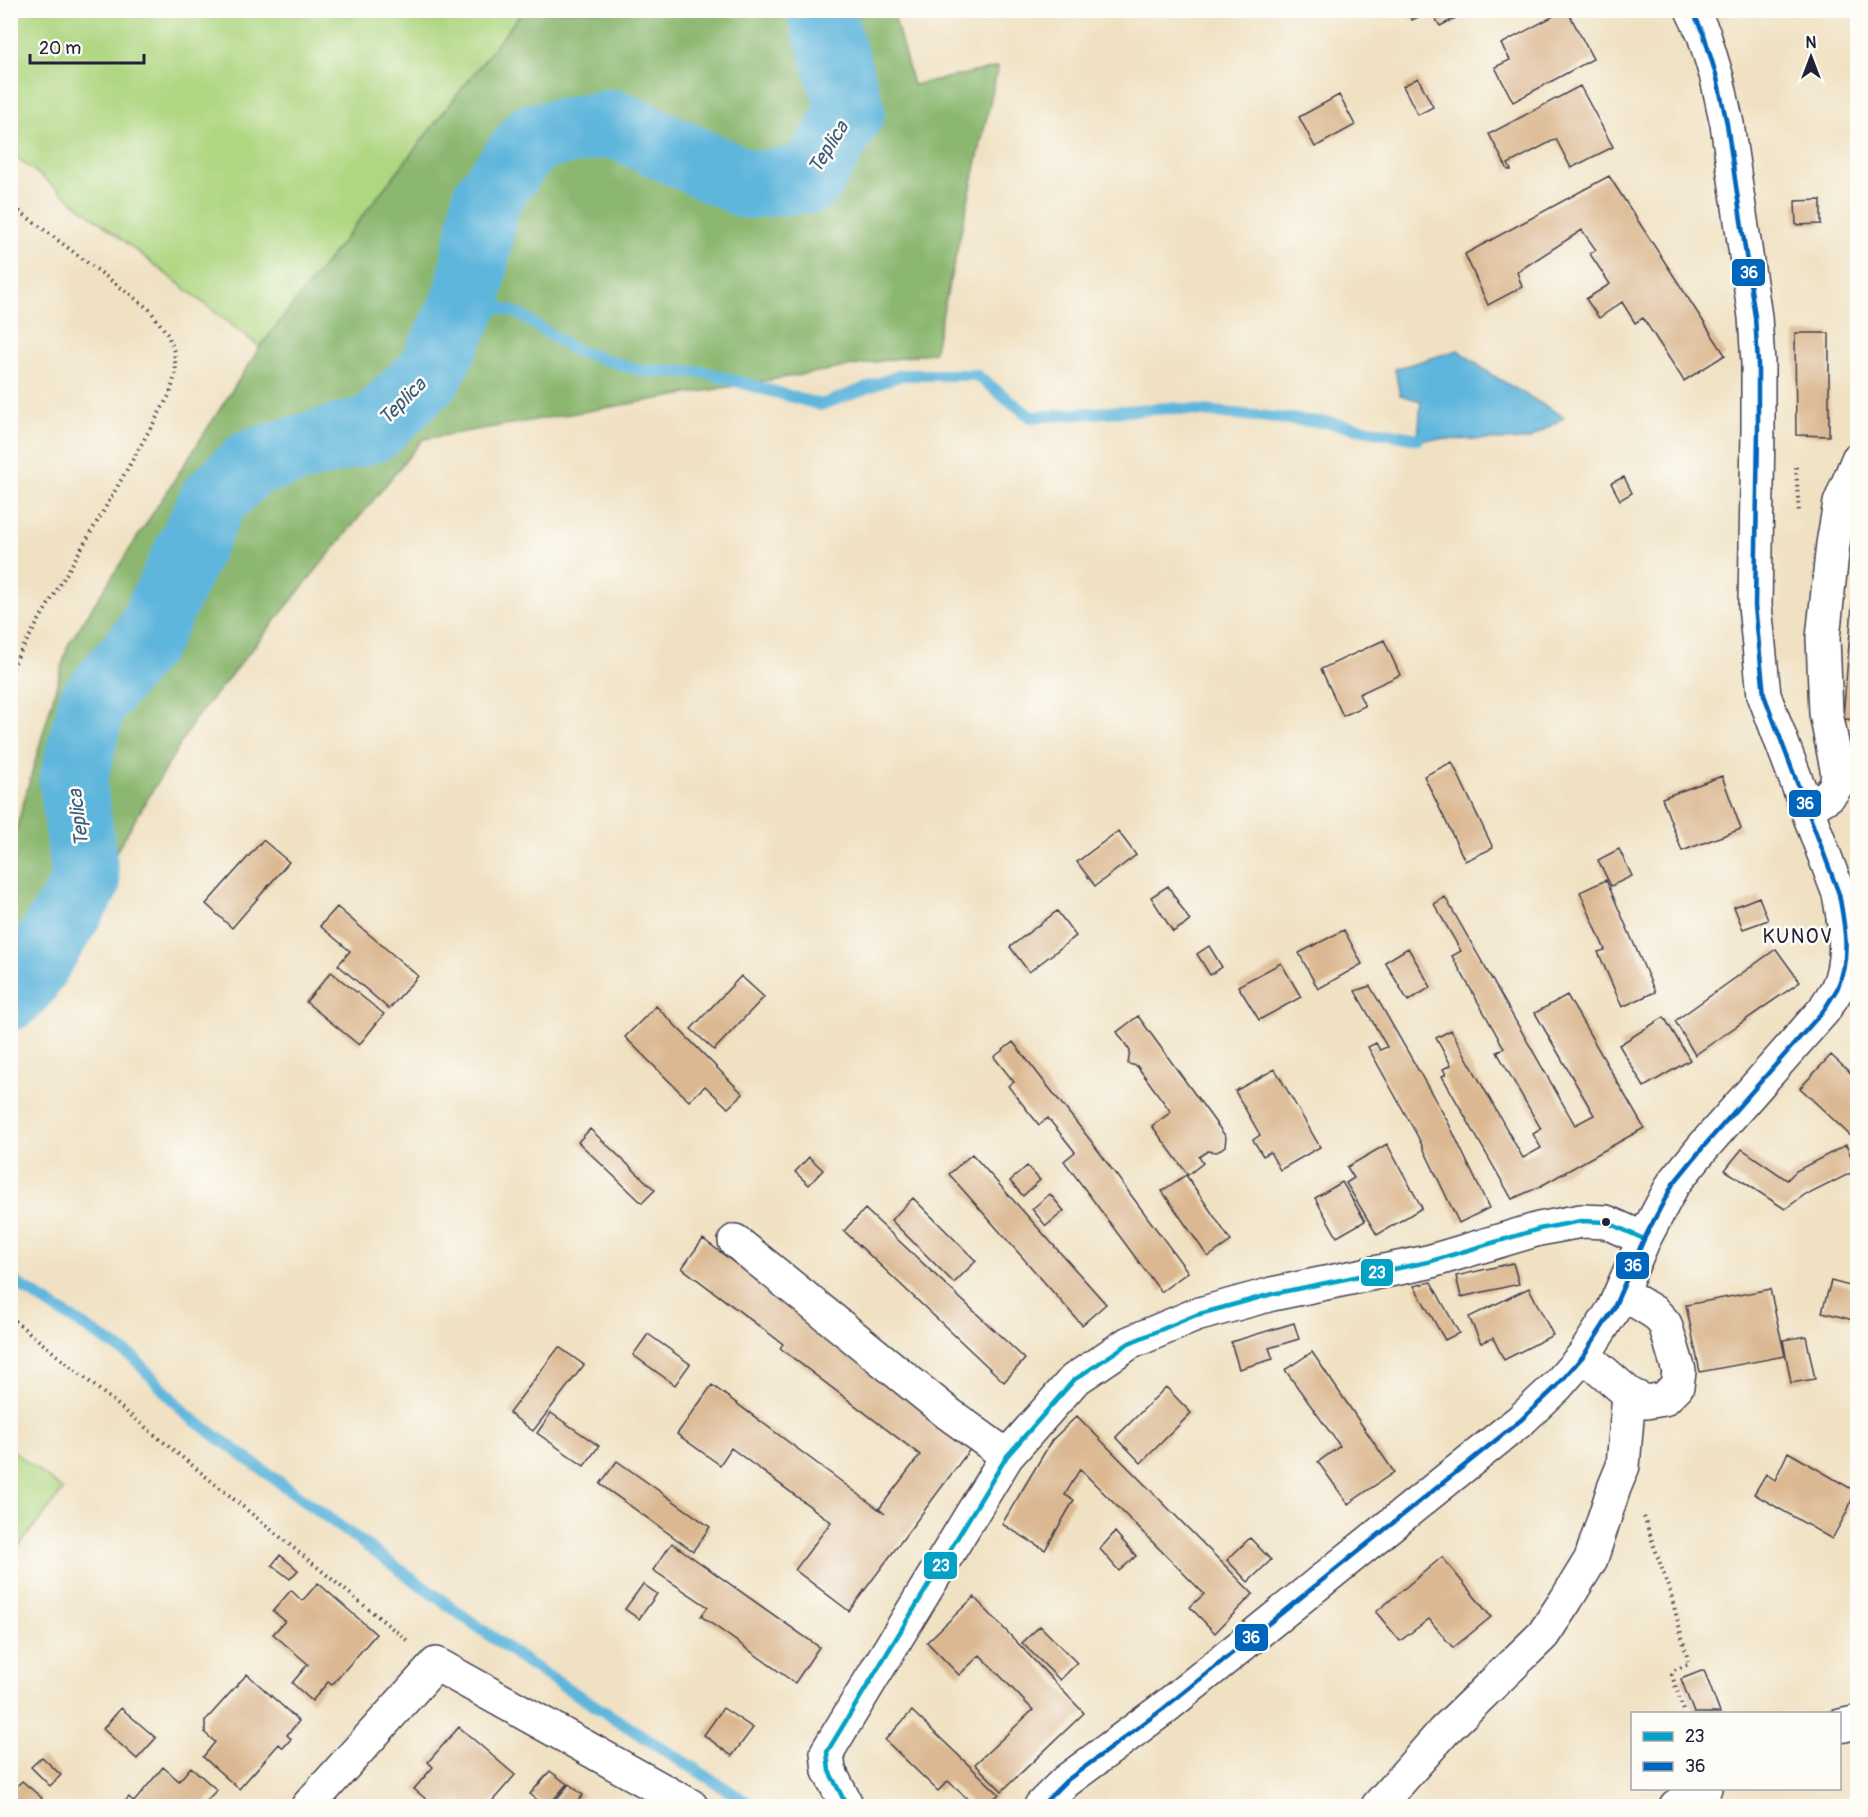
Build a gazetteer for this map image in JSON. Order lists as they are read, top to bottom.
{
  "districts": ["KUNOV"],
  "water": ["Teplica"],
  "lines": ["transit line 36", "transit line 23"],
  "legend": ["23", "36"],
  "scale_bar": "20 m",
  "north": "top"
}
